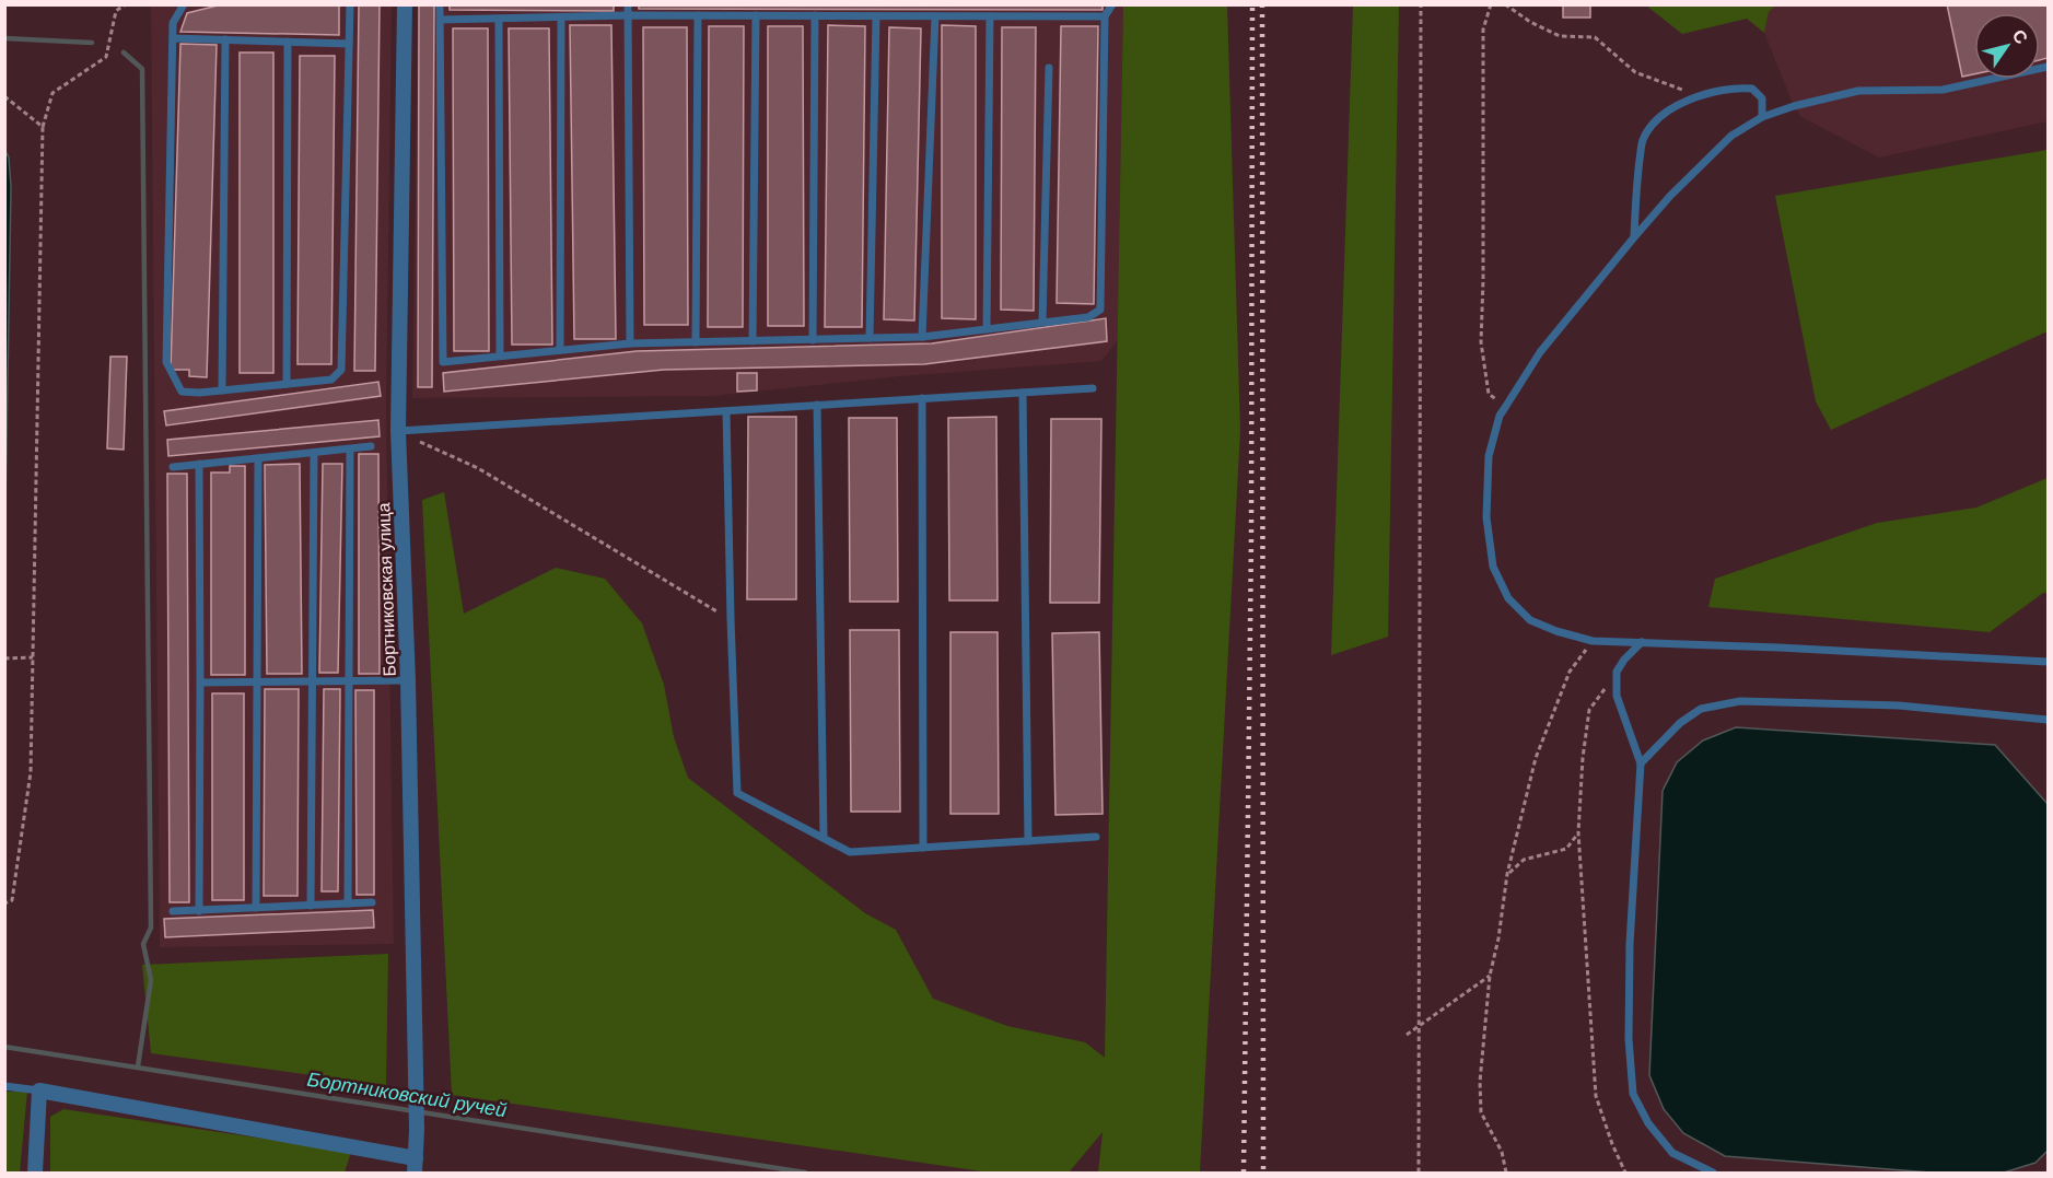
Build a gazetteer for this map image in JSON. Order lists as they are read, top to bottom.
{
  "streets": {
    "street": ["Бортниковская улица"]
  },
  "water": ["Бортниковский ручей"],
  "north": "top right"
}
